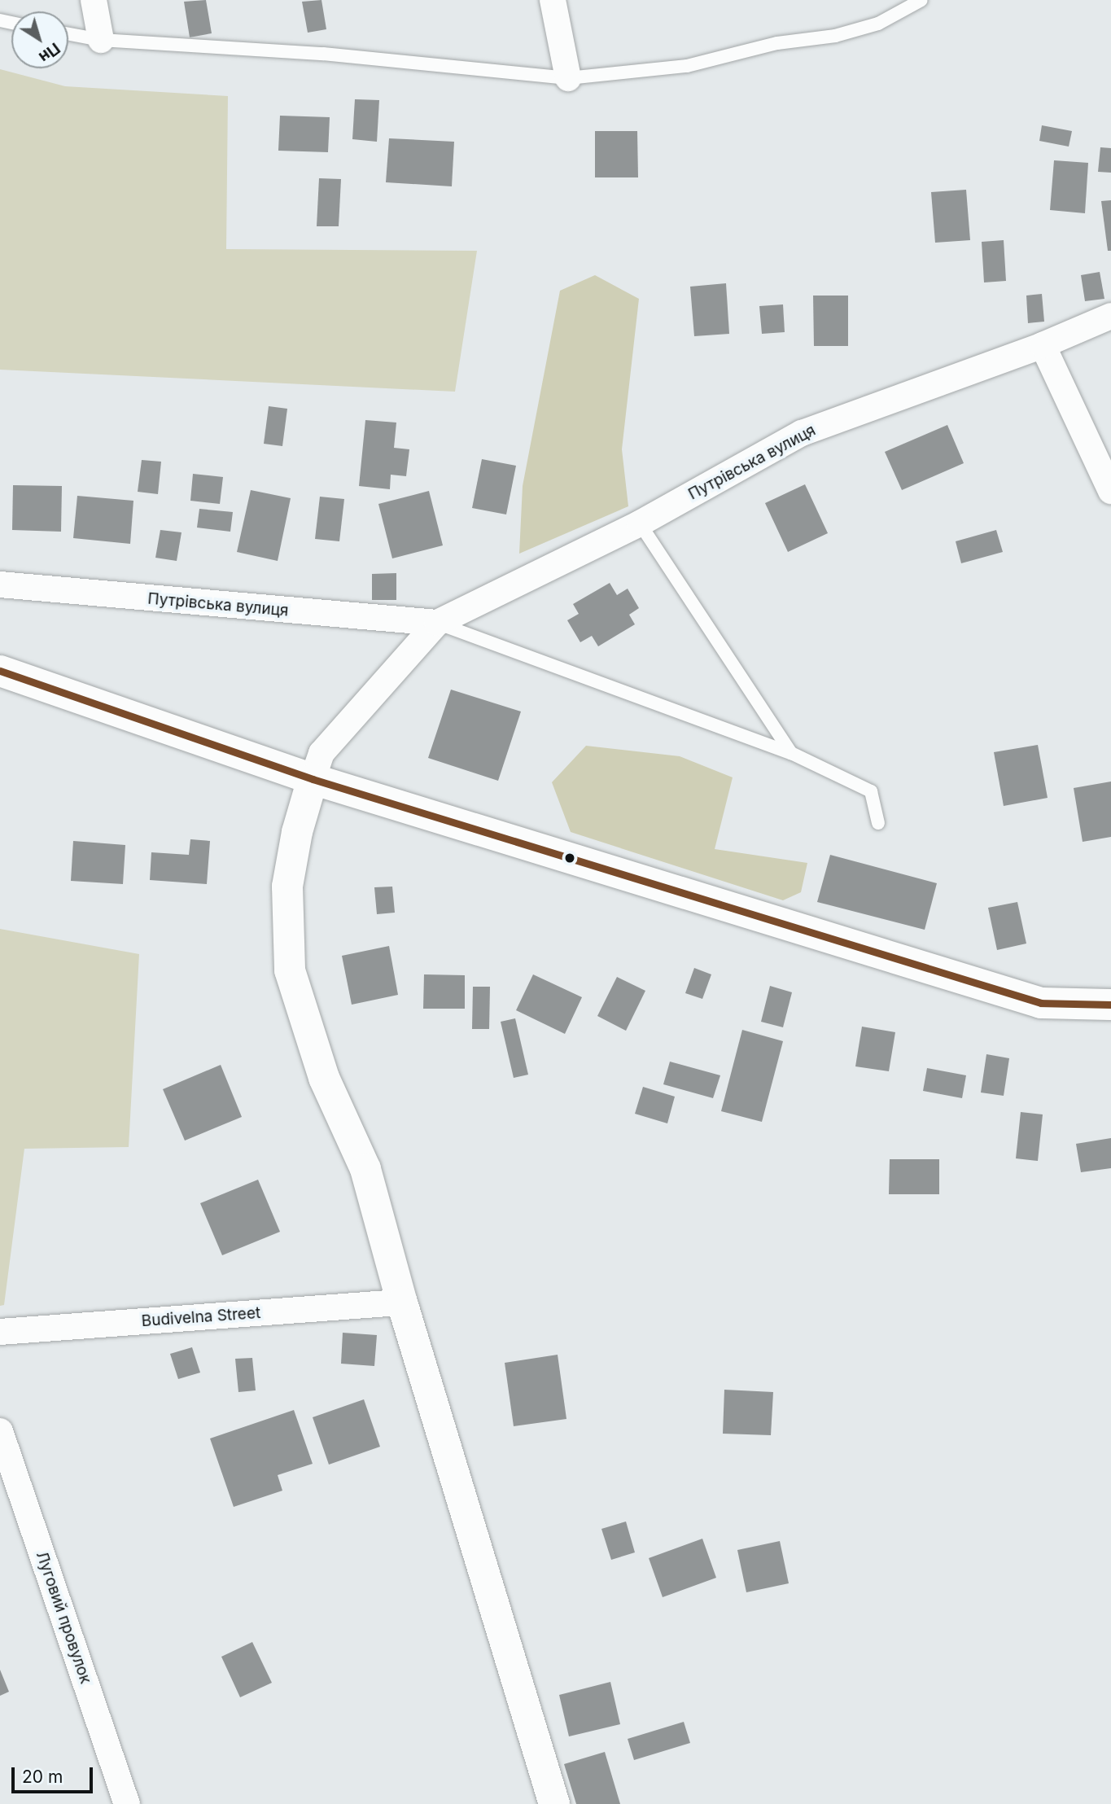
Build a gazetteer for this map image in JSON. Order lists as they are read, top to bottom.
{
  "streets": {
    "street": ["Путрівська вулиця", "Budivelna Street", "Луговий провулок"]
  },
  "scale_bar": "20 m",
  "north": "bottom right"
}
